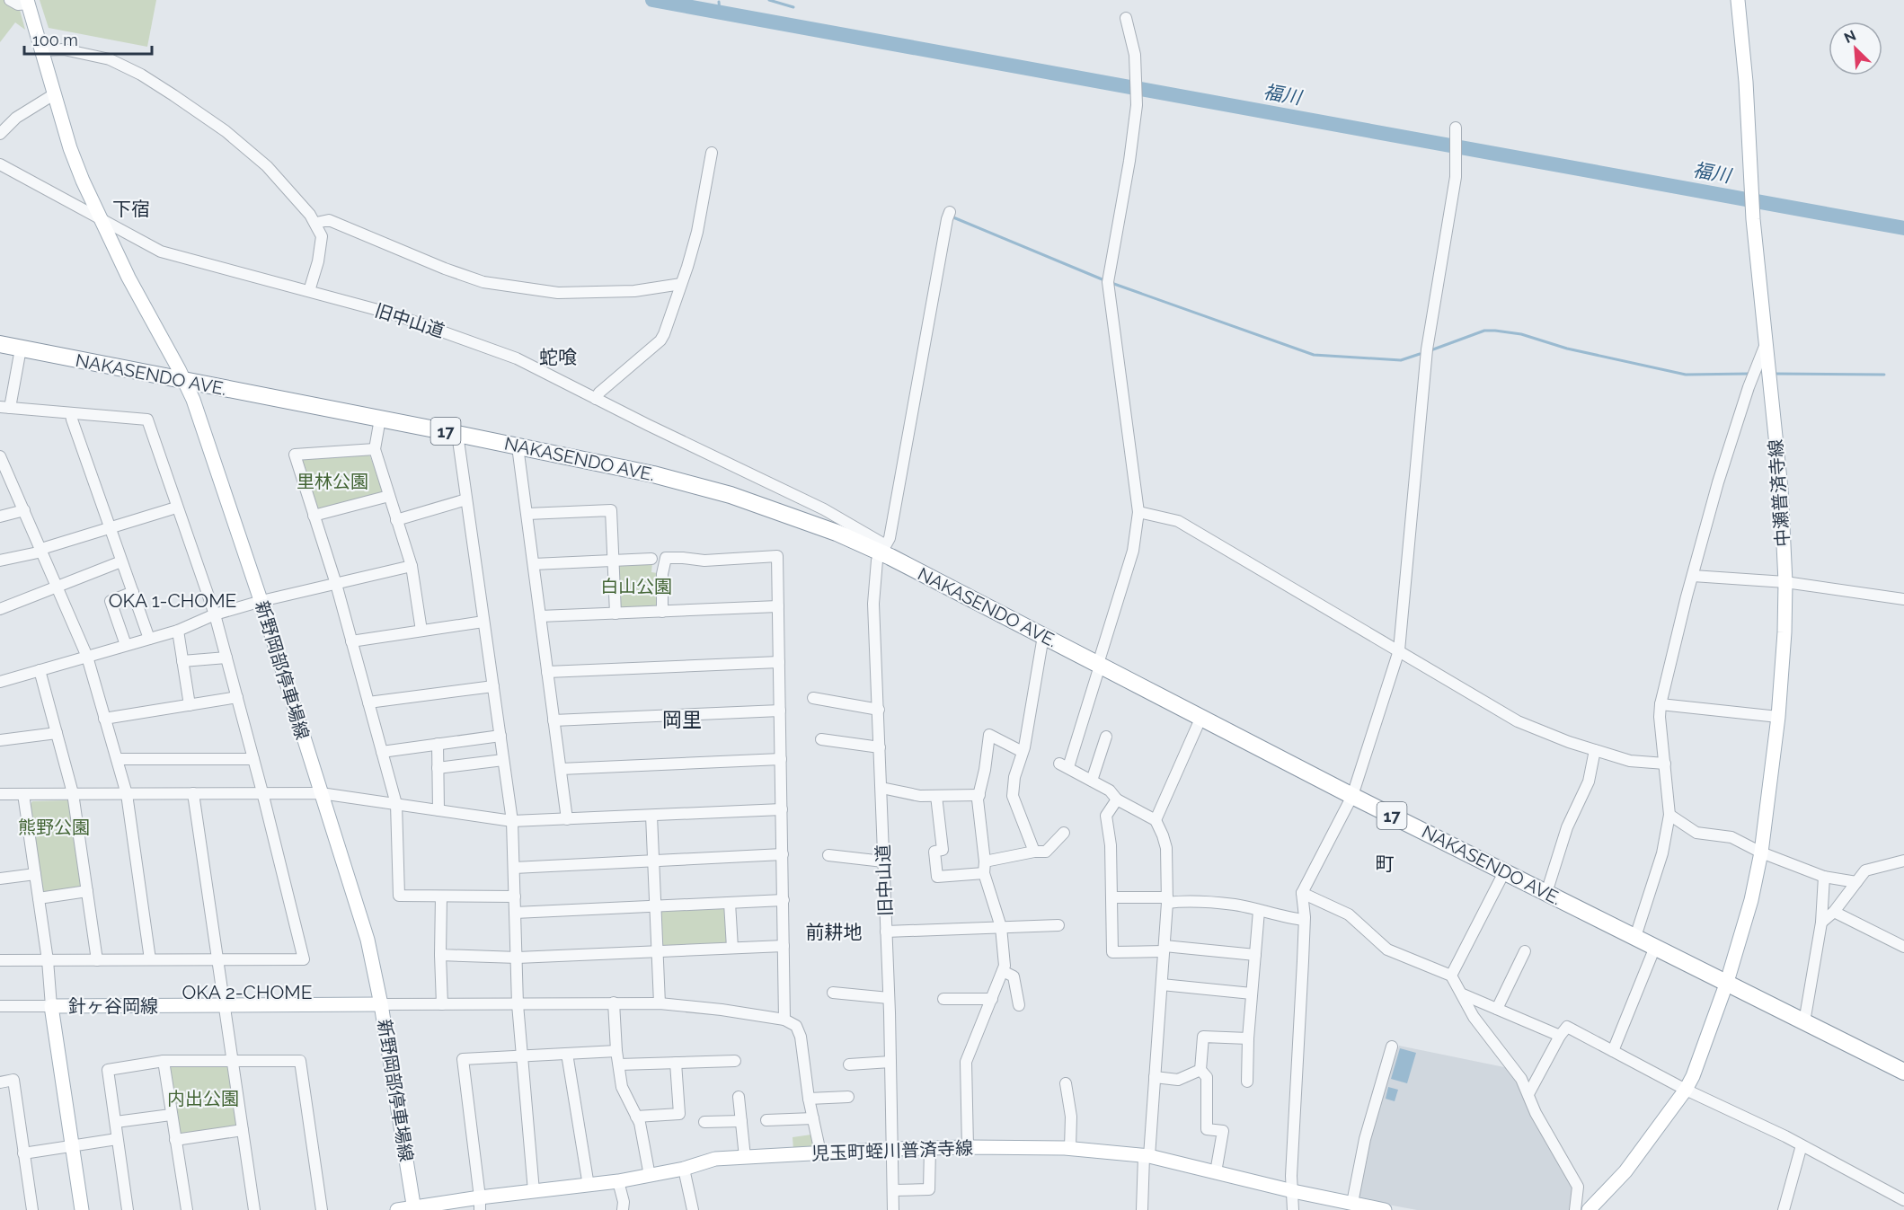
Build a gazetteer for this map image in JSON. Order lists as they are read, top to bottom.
{
  "streets": {
    "highway": ["NAKASENDO AVE.", "17"],
    "main road": [
      "中瀬普済寺線",
      "新野岡部停車場線",
      "針ヶ谷岡線",
      "児玉町蛭川普済寺線"
    ],
    "street": ["旧中山道"]
  },
  "crossings": [
    ["旧中山道", "NAKASENDO AVE."],
    ["旧中山道", "新野岡部停車場線"],
    ["旧中山道", "児玉町蛭川普済寺線"],
    ["NAKASENDO AVE.", "中瀬普済寺線"],
    ["NAKASENDO AVE.", "新野岡部停車場線"],
    ["新野岡部停車場線", "針ヶ谷岡線"],
    ["新野岡部停車場線", "児玉町蛭川普済寺線"]
  ],
  "districts": [
    "下宿",
    "蛇喰",
    "OKA 1-CHOME",
    "岡里",
    "町",
    "前耕地",
    "OKA 2-CHOME"
  ],
  "water": ["福川"],
  "parks": [
    "里林公園",
    "白山公園",
    "熊野公園",
    "内出公園"
  ],
  "scale_bar": "100 m",
  "north": "top left"
}
